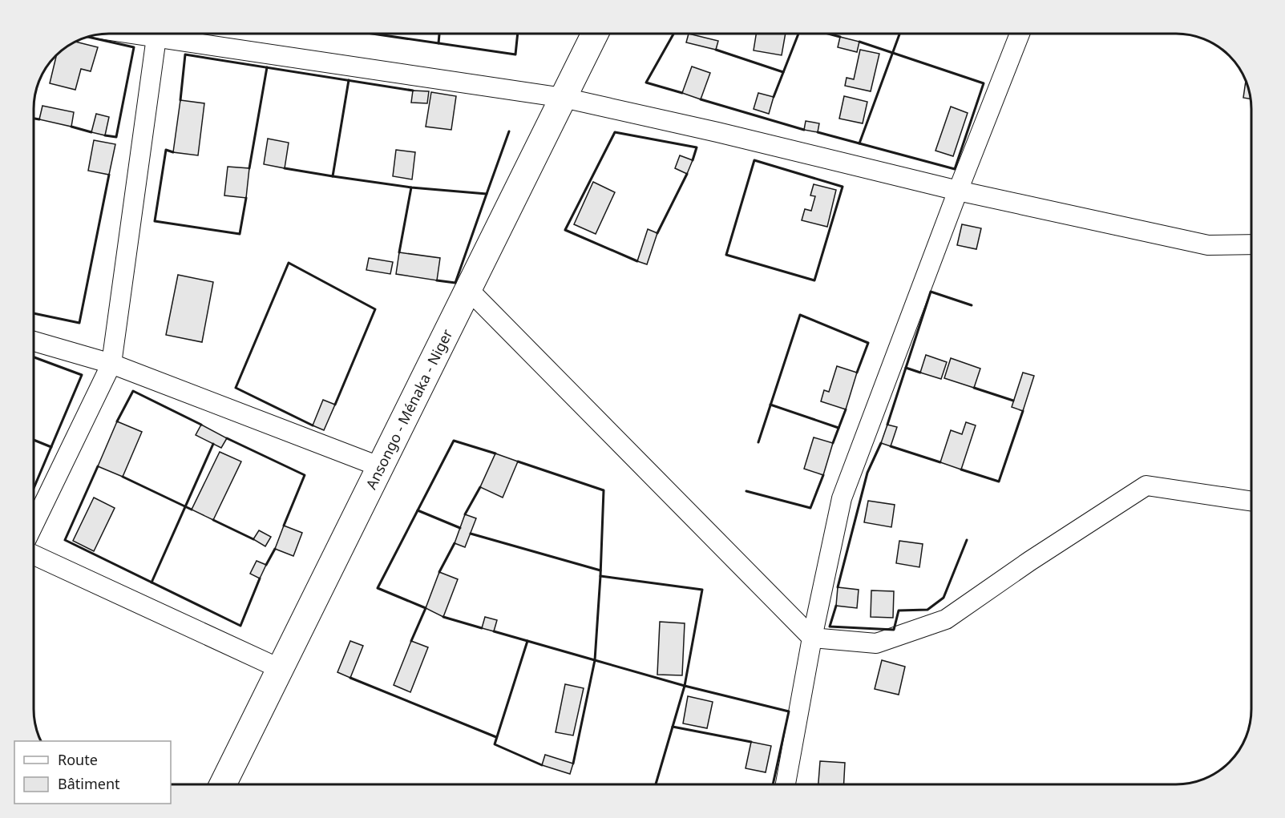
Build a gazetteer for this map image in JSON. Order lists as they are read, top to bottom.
{
  "streets": {
    "main road": ["Ansongo - Ménaka - Niger"]
  },
  "legend": ["Route", "Bâtiment"]
}
